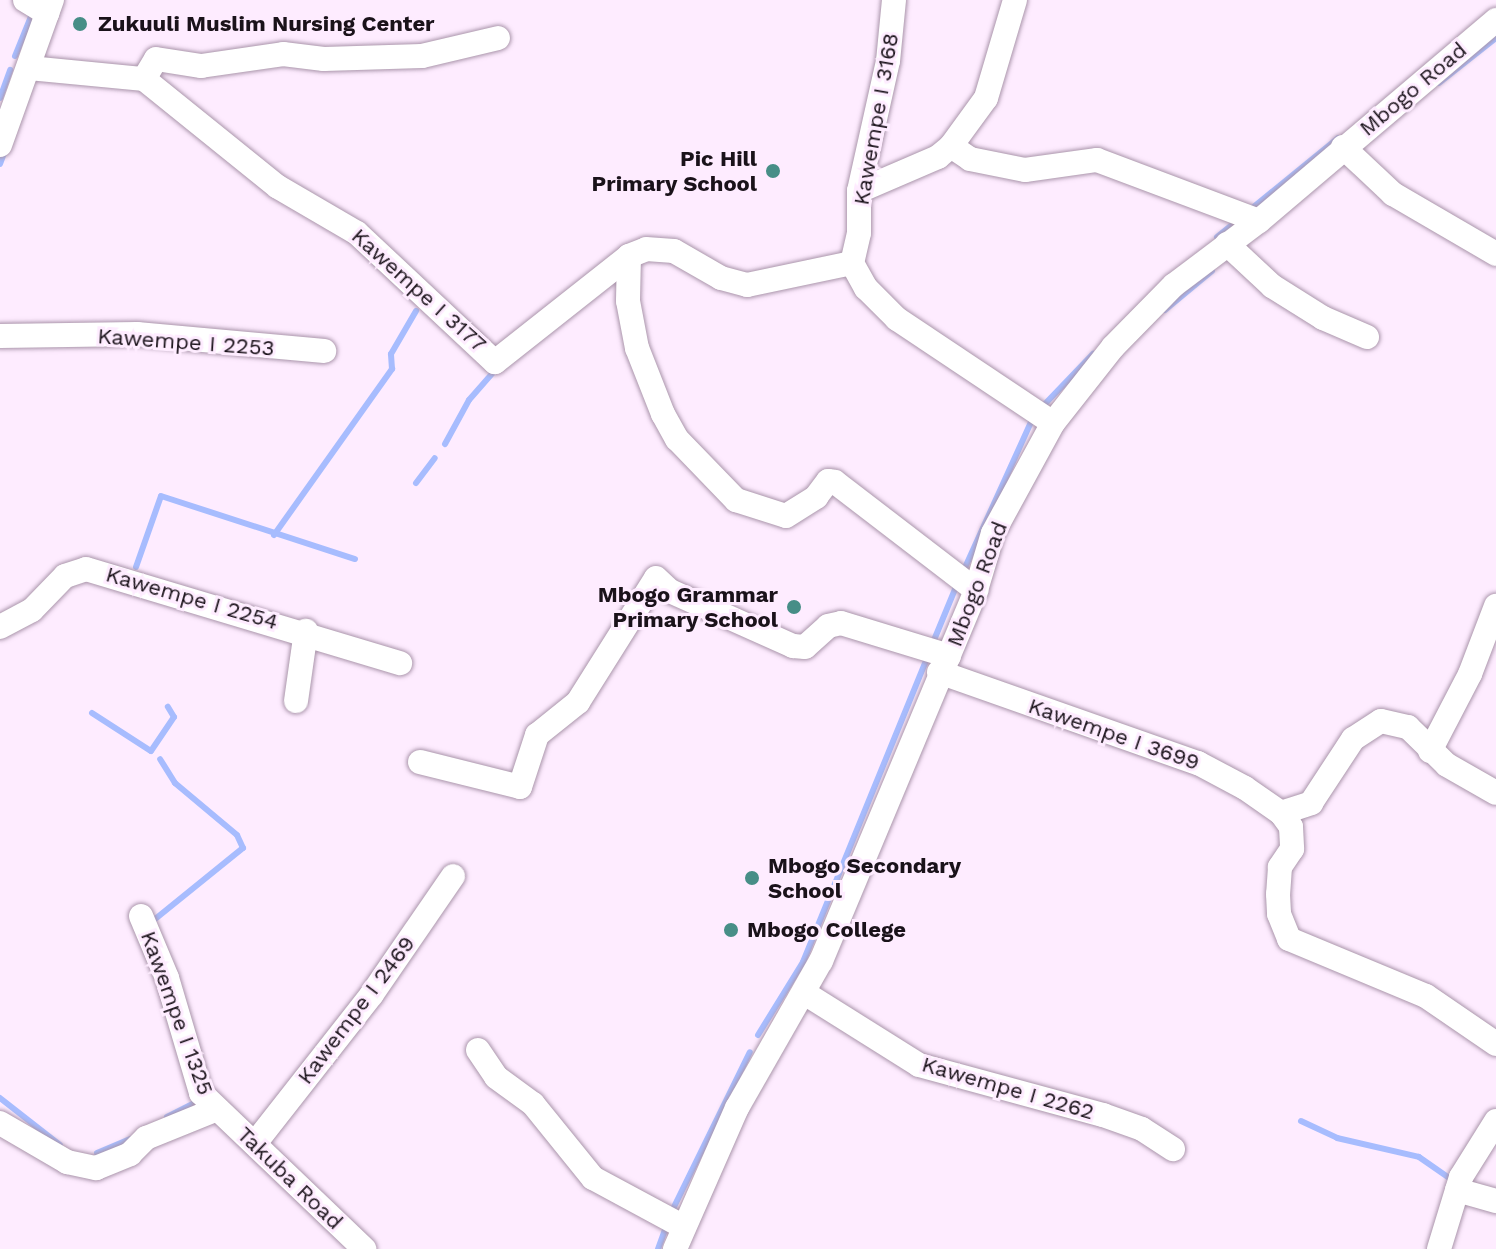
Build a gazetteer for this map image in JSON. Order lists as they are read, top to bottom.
{
  "streets": {
    "street": [
      "Mbogo Road",
      "Kawempe I 3168",
      "Kawempe I 3177",
      "Kawempe I 2253",
      "Kawempe I 2254",
      "Kawempe I 3699",
      "Kawempe I 2469",
      "Kawempe I 1325",
      "Kawempe I 2262",
      "Takuba Road"
    ]
  },
  "crossings": [
    ["Mbogo Road", "Kawempe I 3699"],
    ["Mbogo Road", "Kawempe I 2262"],
    ["Kawempe I 3168", "Kawempe I 3177"],
    ["Kawempe I 2469", "Takuba Road"],
    ["Kawempe I 1325", "Takuba Road"]
  ],
  "places": [
    "Zukuuli Muslim Nursing Center",
    "Pic Hill Primary School",
    "Mbogo Grammar Primary School",
    "Mbogo Secondary School",
    "Mbogo College"
  ]
}
